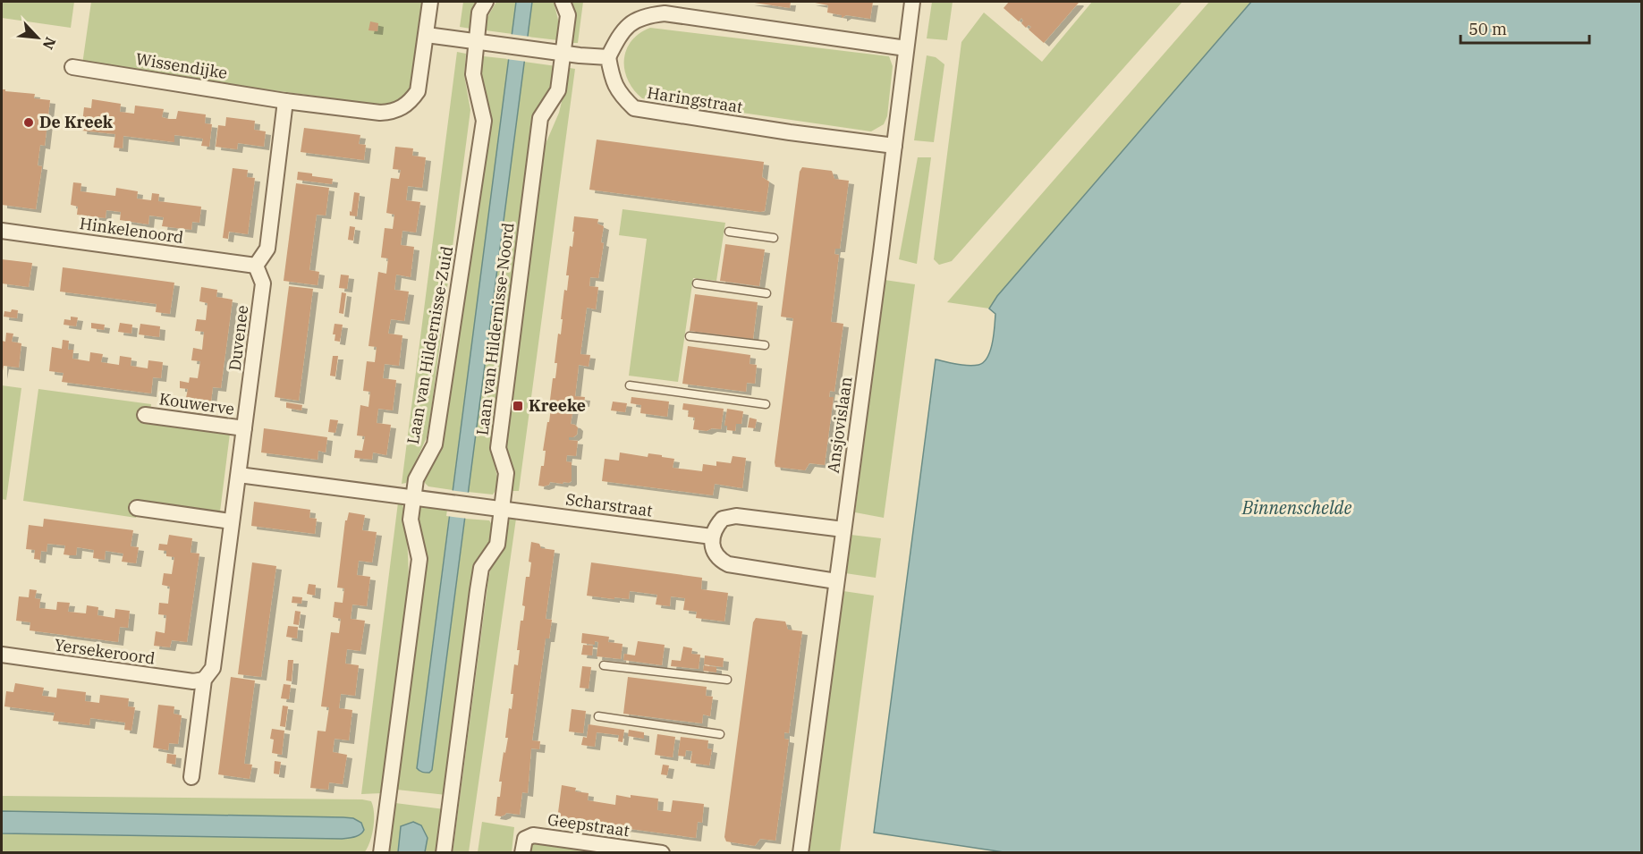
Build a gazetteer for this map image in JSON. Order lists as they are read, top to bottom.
{
  "streets": {
    "street": [
      "Wissendijke",
      "Haringstraat",
      "Hinkelenoord",
      "Laan van Hildernisse-Noord",
      "Duvenee",
      "Laan van Hildernisse-Zuid",
      "Kouwerve",
      "Ansjovislaan",
      "Scharstraat",
      "Yersekeroord",
      "Geepstraat"
    ]
  },
  "crossings": [
    ["Haringstraat", "Ansjovislaan"],
    ["Hinkelenoord", "Duvenee"],
    ["Laan van Hildernisse-Noord", "Scharstraat"],
    ["Duvenee", "Kouwerve"],
    ["Duvenee", "Yersekeroord"]
  ],
  "water": ["Binnenschelde"],
  "places": {
    "other": ["De Kreek"],
    "transit": ["Kreeke"]
  },
  "scale_bar": "50 m",
  "north": "bottom right"
}
